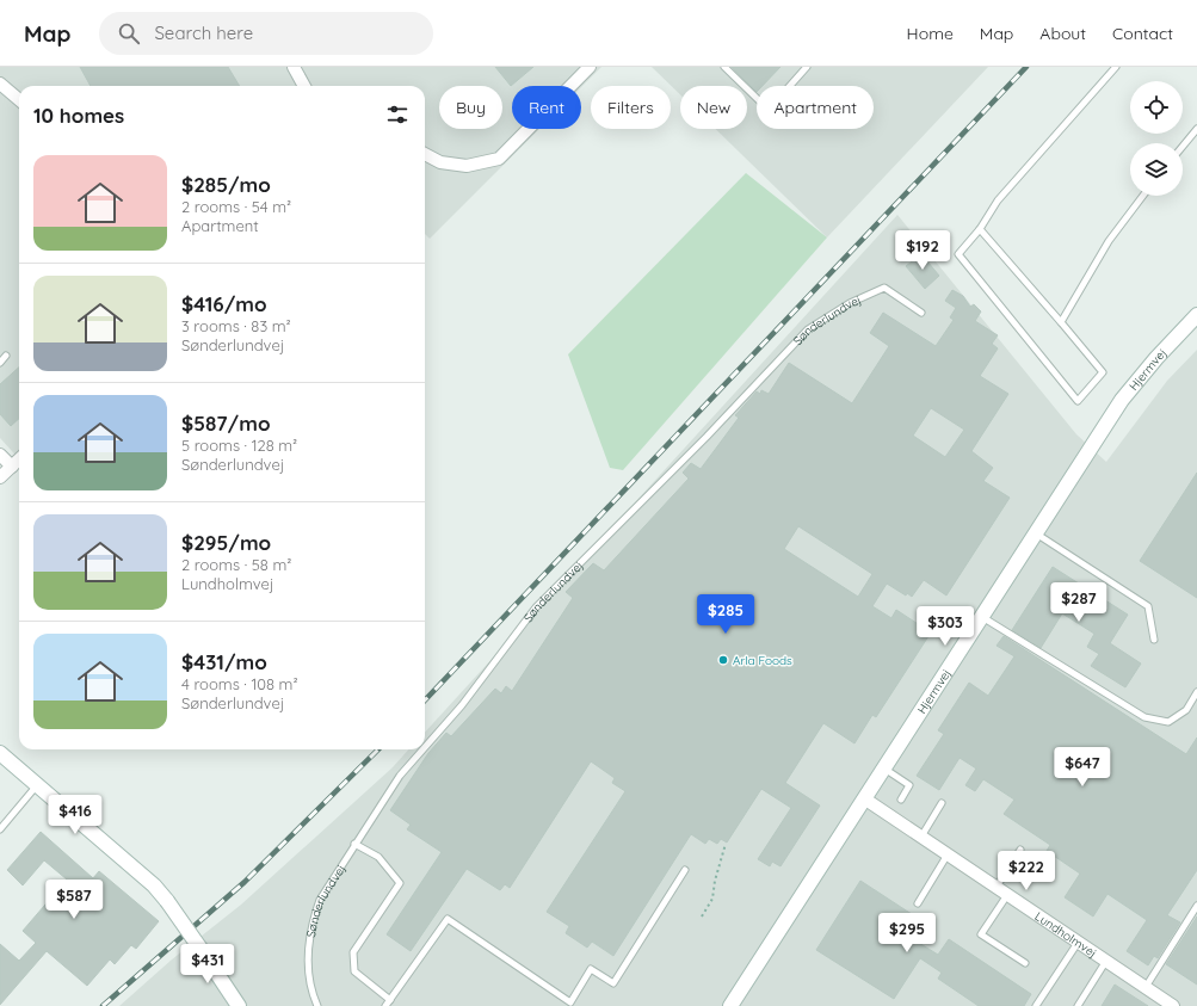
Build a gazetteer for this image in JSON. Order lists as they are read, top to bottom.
{
  "streets": {
    "street": ["Hjermvej", "Lundholmvej"],
    "lane": ["Sønderlundvej"]
  },
  "crossings": [
    ["Hjermvej", "Lundholmvej"]
  ],
  "places": ["Arla Foods"],
  "page": {
    "header": "Map",
    "search": "Search here",
    "nav": [
      "Home",
      "Map",
      "About",
      "Contact"
    ],
    "chip": [
      "Buy",
      "Rent",
      "Filters",
      "New",
      "Apartment"
    ],
    "heading": "10 homes",
    "list": [
      {
        "name": "$285/mo",
        "note": "2 rooms · 54 m² · Apartment"
      },
      {
        "name": "$416/mo",
        "note": "3 rooms · 83 m² · Sønderlundvej"
      },
      {
        "name": "$587/mo",
        "note": "5 rooms · 128 m² · Sønderlundvej"
      },
      {
        "name": "$295/mo",
        "note": "2 rooms · 58 m² · Lundholmvej"
      },
      {
        "name": "$431/mo",
        "note": "4 rooms · 108 m² · Sønderlundvej"
      }
    ],
    "price": [
      "$192",
      "$287",
      "$285",
      "$303",
      "$647",
      "$416",
      "$222",
      "$587",
      "$295",
      "$431"
    ]
  }
}
